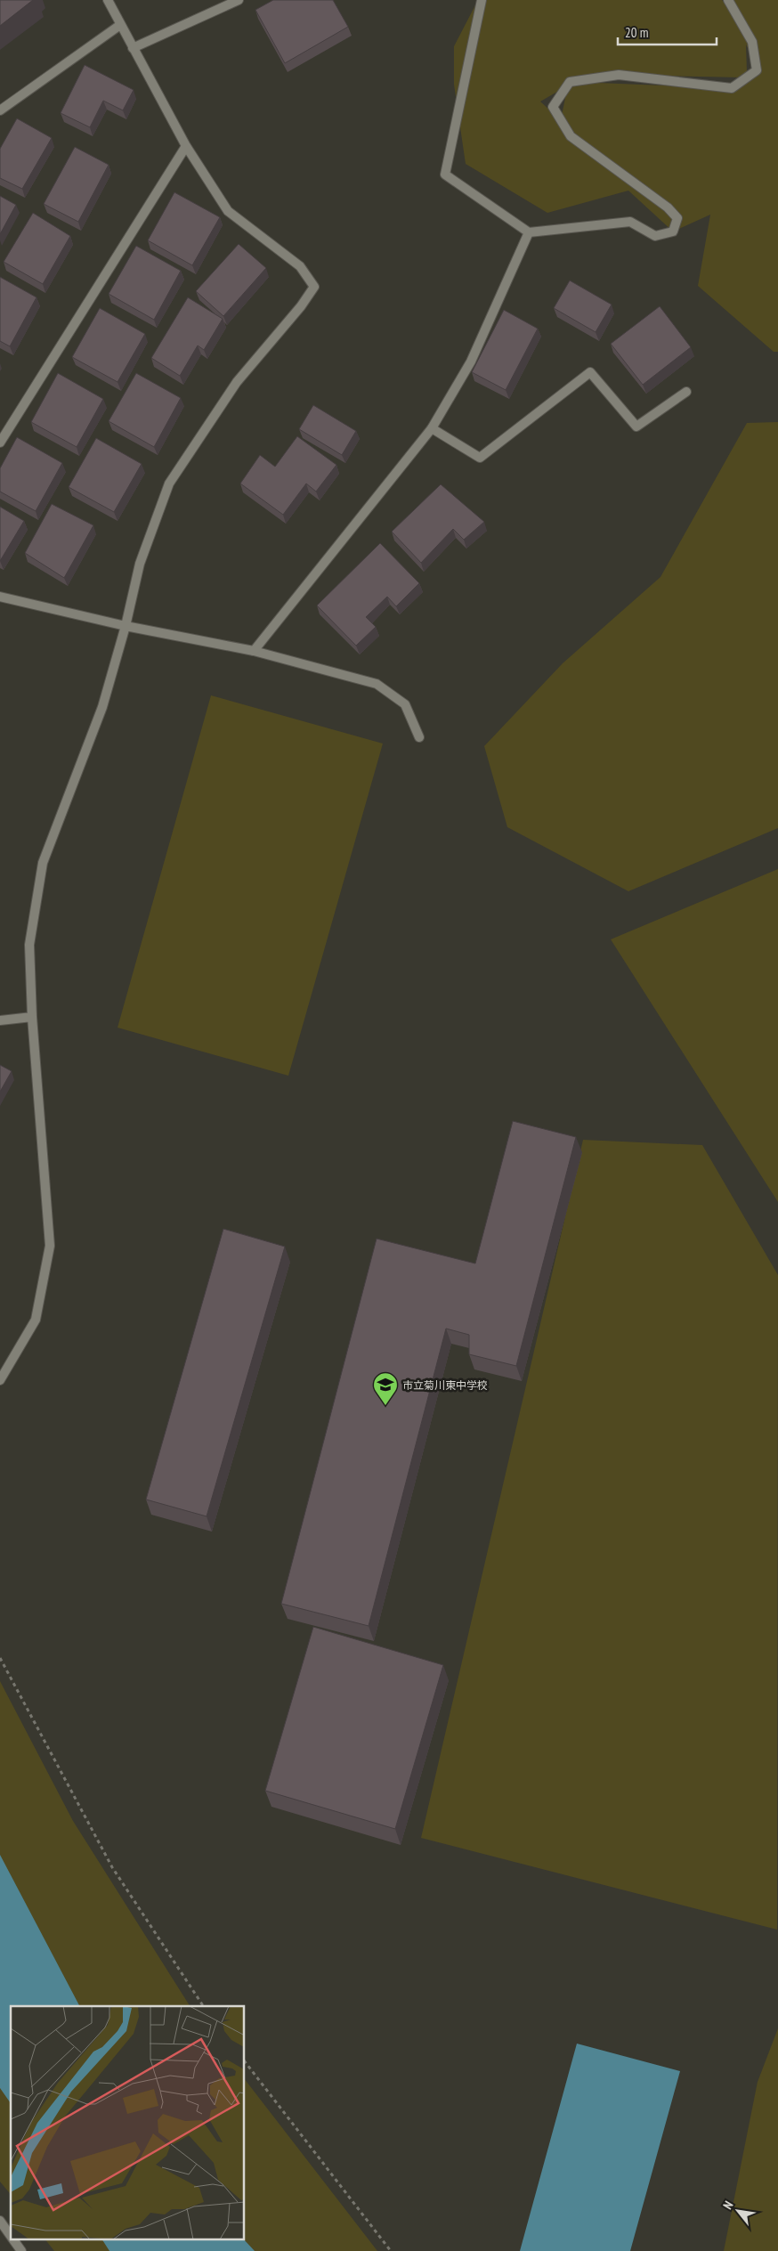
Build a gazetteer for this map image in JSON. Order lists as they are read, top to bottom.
{
  "places": {
    "school or university": ["市立菊川東中学校"]
  },
  "scale_bar": "20 m",
  "north": "top left"
}
